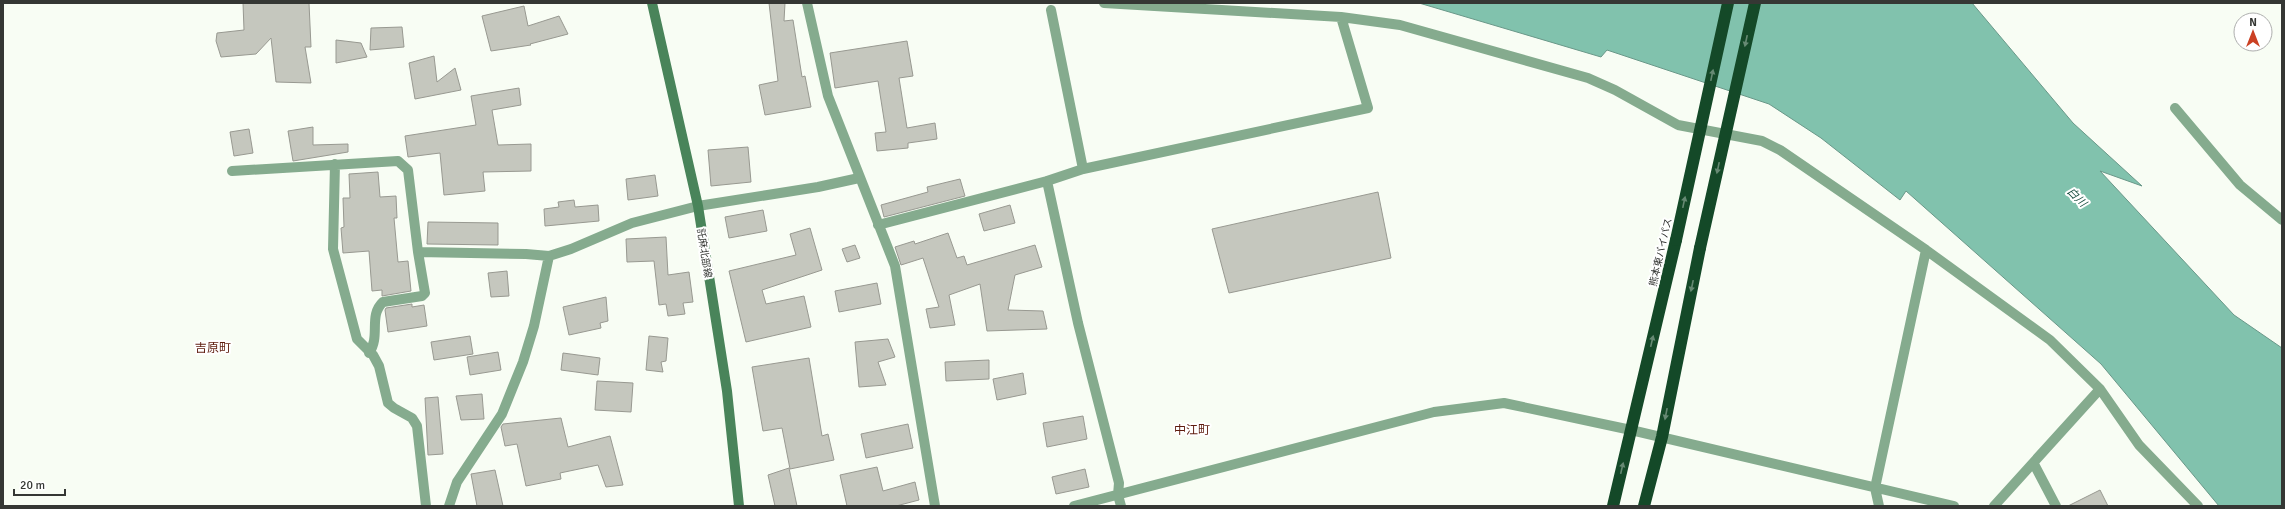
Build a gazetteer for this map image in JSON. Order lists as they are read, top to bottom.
{
  "streets": {
    "highway": ["熊本東バイパス"],
    "main road": ["託麻北部線"]
  },
  "districts": ["吉原町", "中江町"],
  "water": ["白川"],
  "scale_bar": "20 m",
  "north": "top"
}
